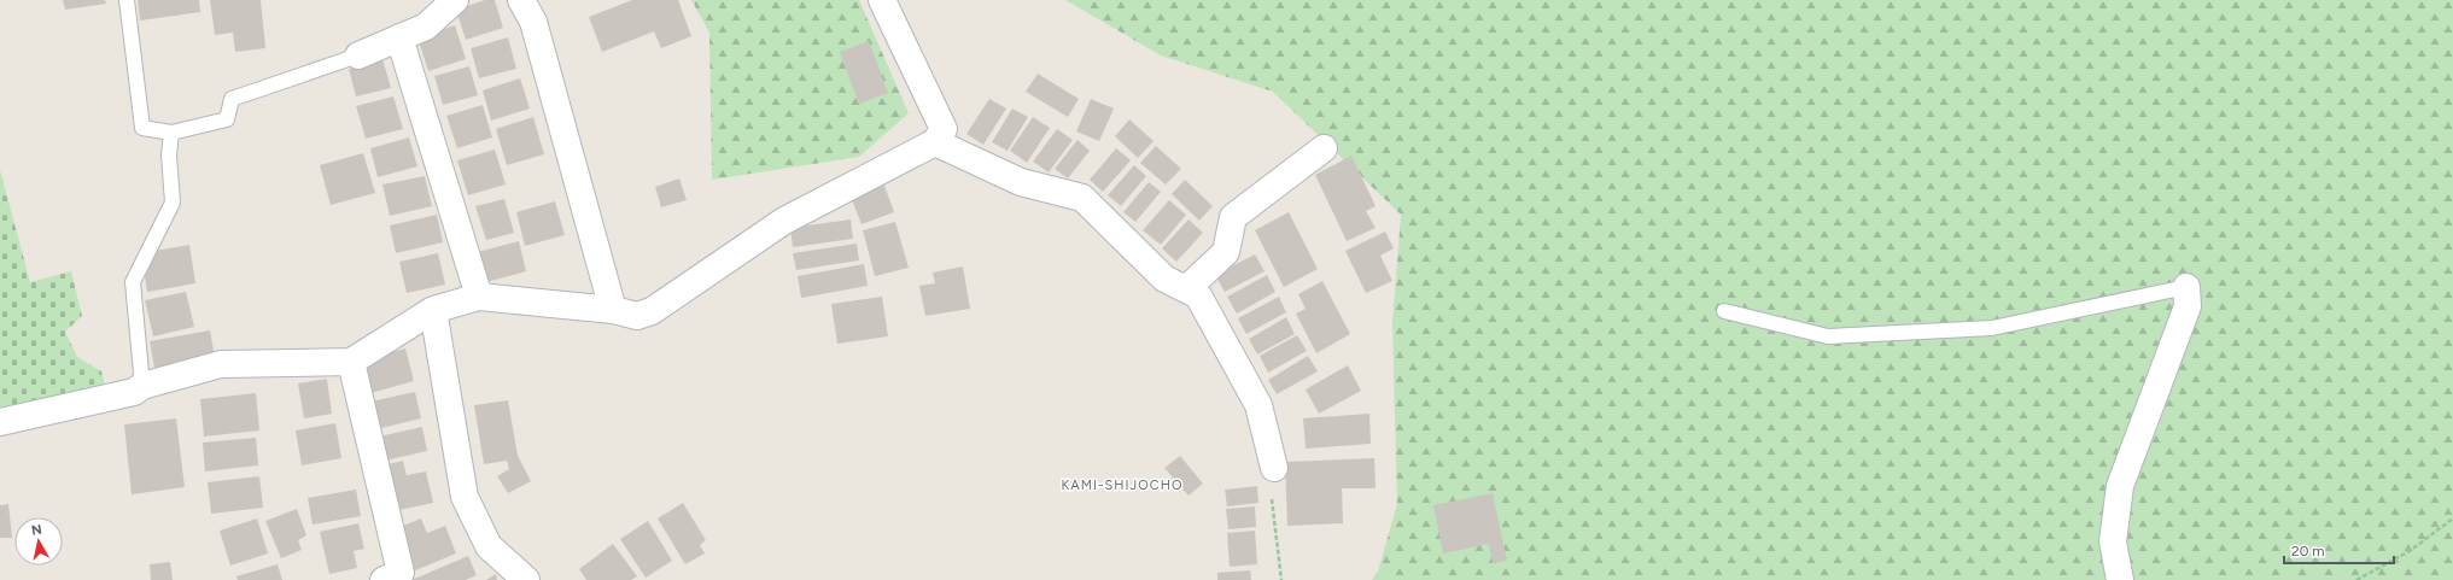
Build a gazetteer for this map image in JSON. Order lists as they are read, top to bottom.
{
  "districts": ["KAMI-SHIJOCHO"],
  "scale_bar": "20 m",
  "north": "top"
}
